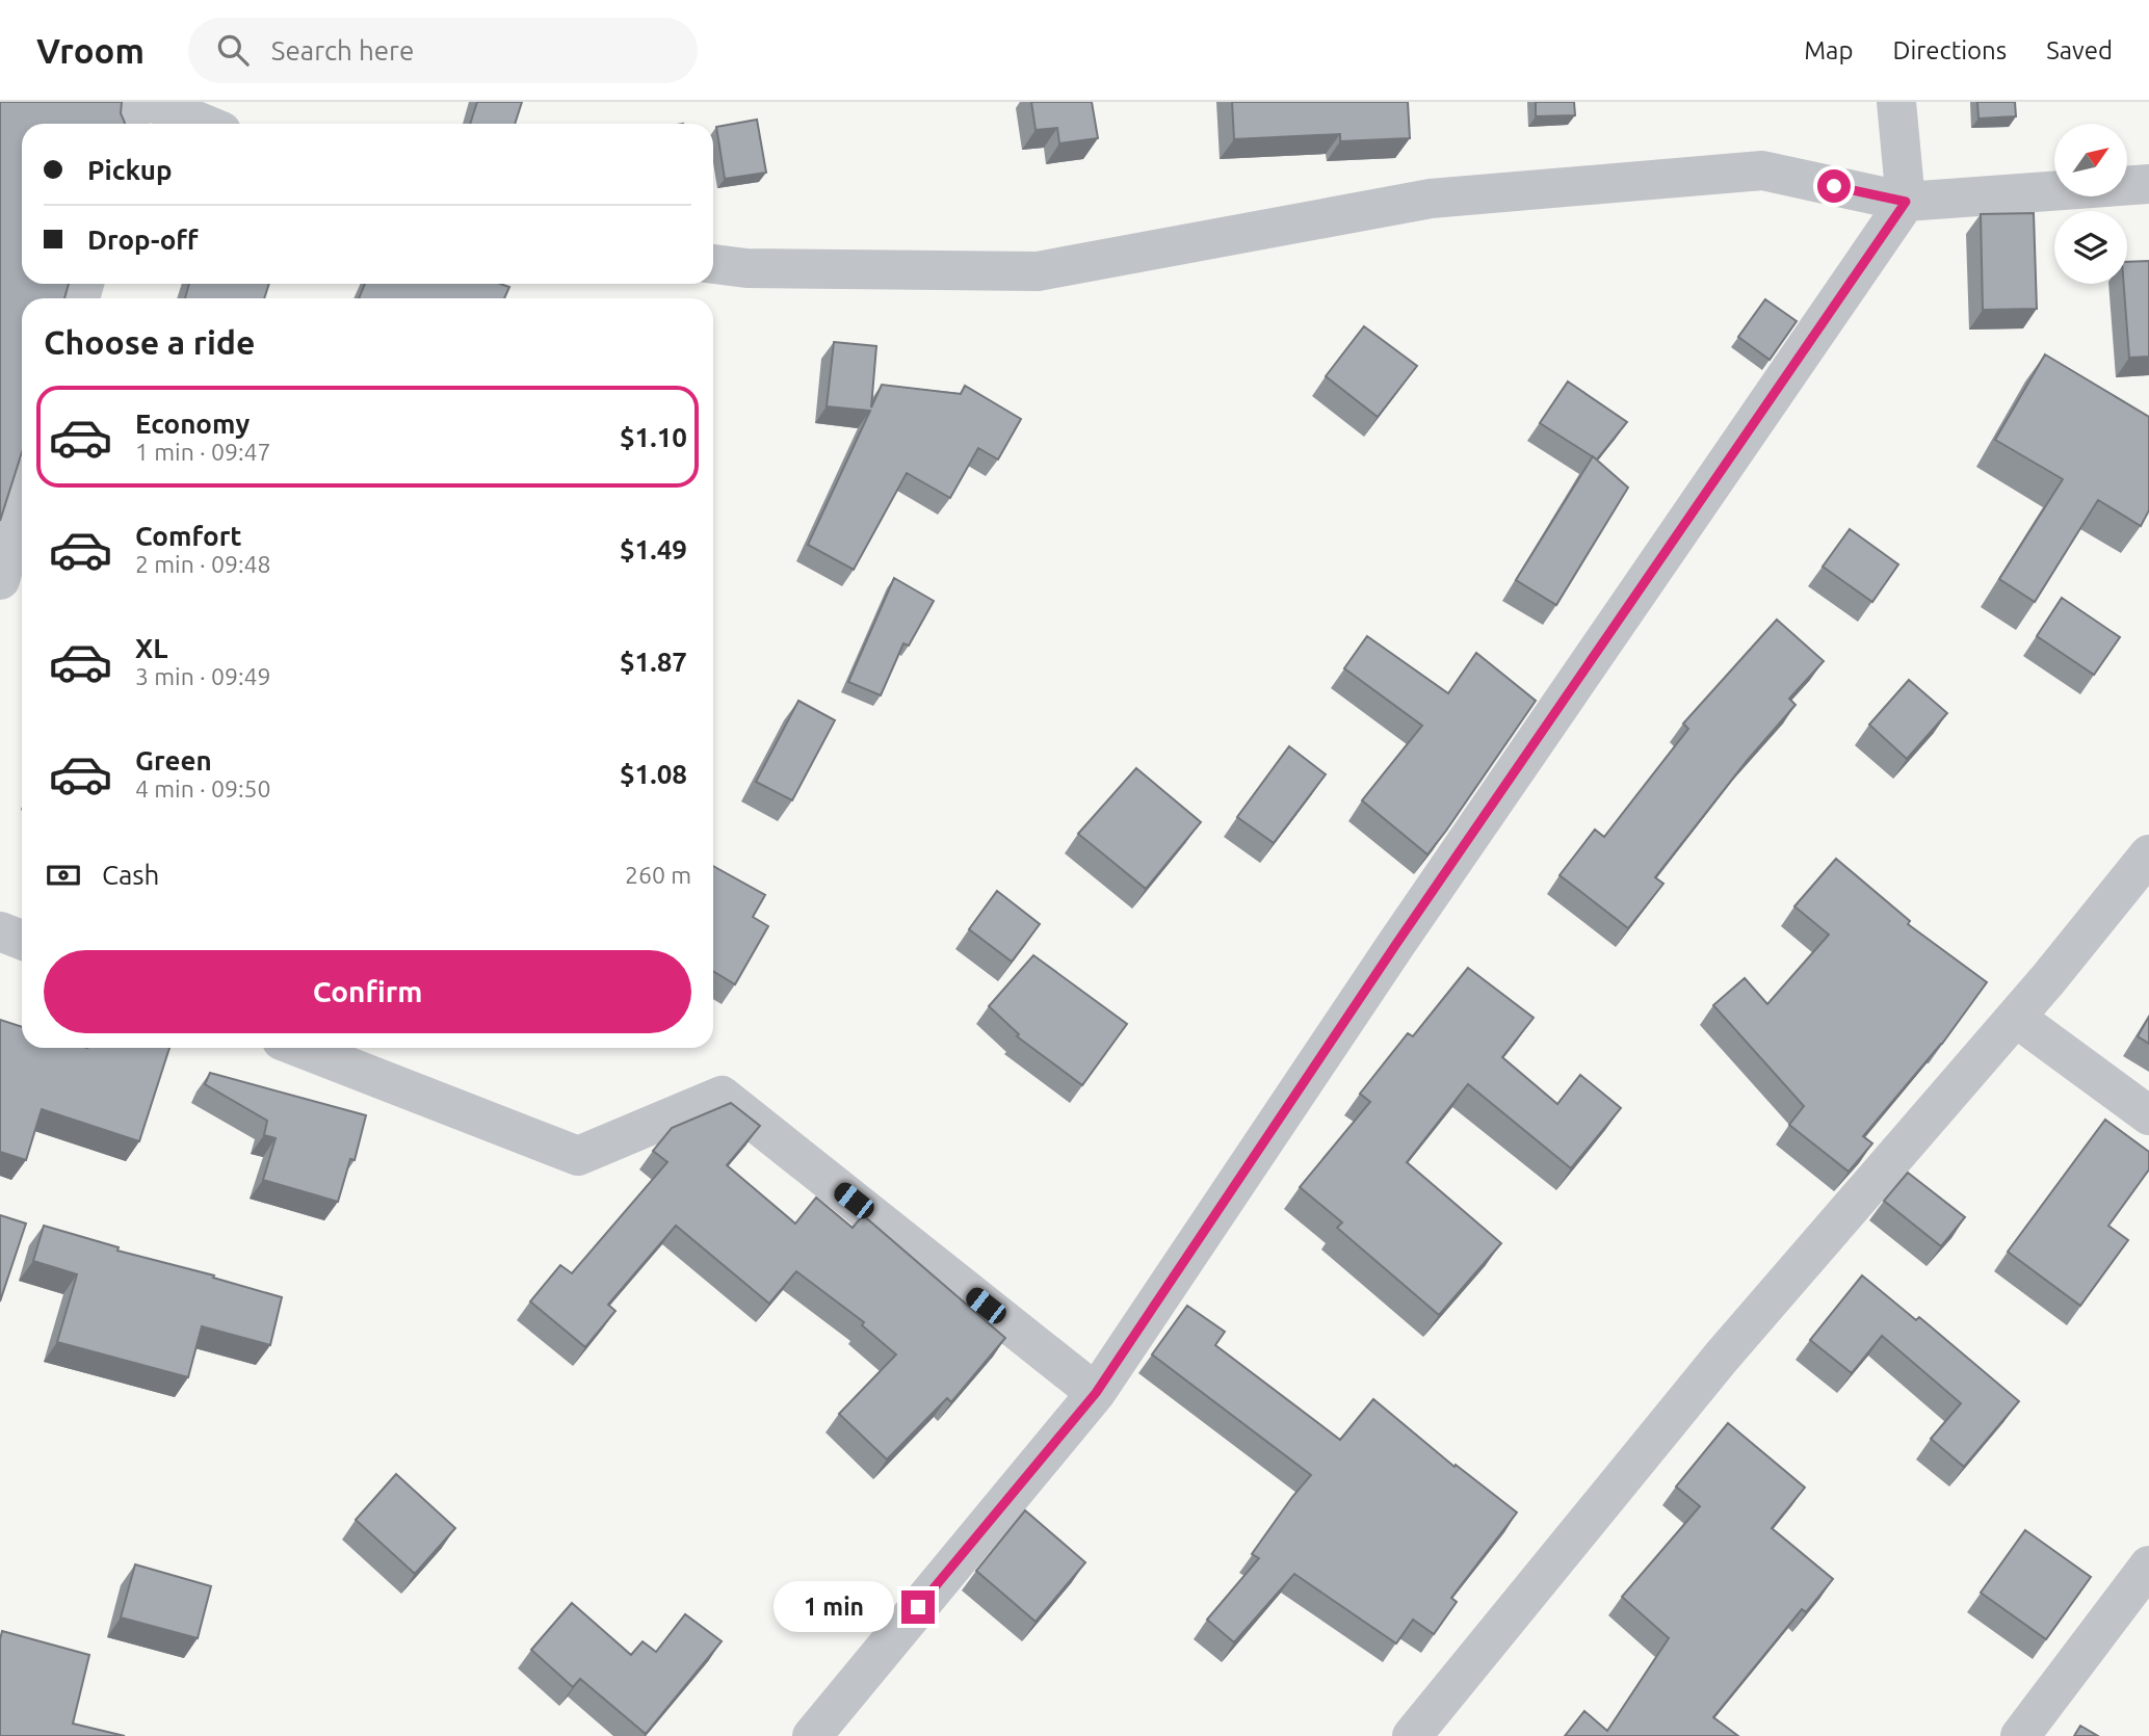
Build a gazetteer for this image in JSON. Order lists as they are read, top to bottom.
{
  "north": "top right",
  "page": {
    "header": "Vroom",
    "search": "Search here",
    "nav": ["Map", "Directions", "Saved"],
    "banner": ["Pickup", "Drop-off"],
    "heading": "Choose a ride",
    "list": [
      {
        "name": "Economy",
        "note": "1 min · 09:47",
        "value": "$1.10"
      },
      {
        "name": "Comfort",
        "note": "2 min · 09:48",
        "value": "$1.49"
      },
      {
        "name": "XL",
        "note": "3 min · 09:49",
        "value": "$1.87"
      },
      {
        "name": "Green",
        "note": "4 min · 09:50",
        "value": "$1.08"
      }
    ],
    "pay": ["Cash", "260 m"],
    "buttons": "Confirm",
    "bubble": "1 min"
  }
}
